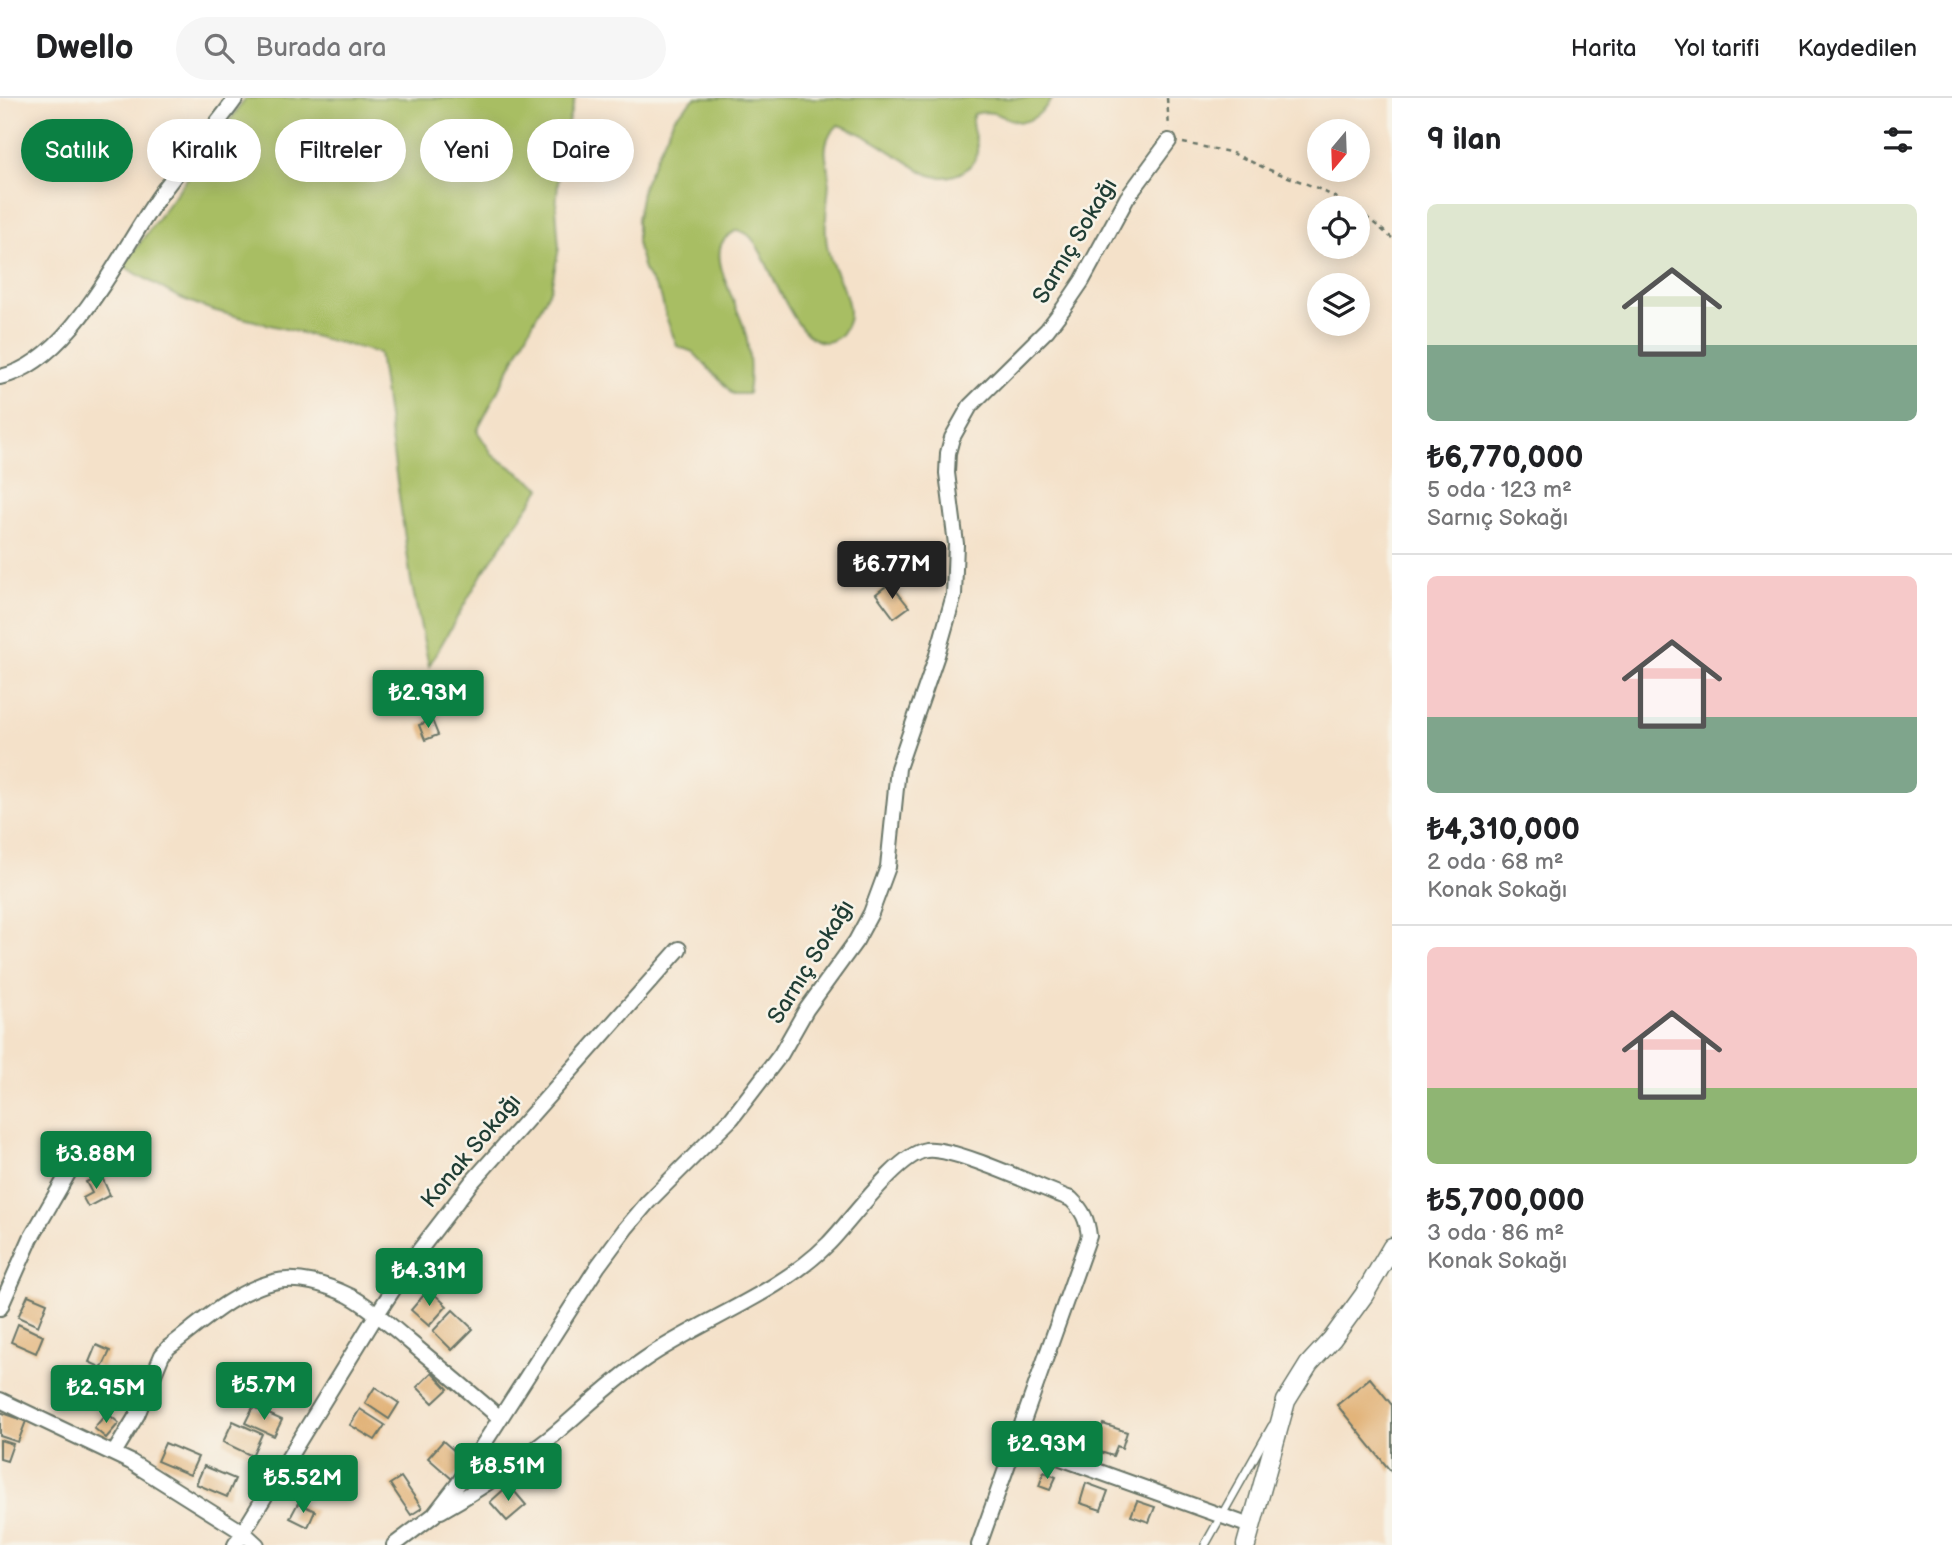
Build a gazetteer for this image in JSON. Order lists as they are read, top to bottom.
{
  "streets": {
    "street": ["Sarnıç Sokağı", "Konak Sokağı"]
  },
  "north": "bottom",
  "page": {
    "header": "Dwello",
    "search": "Burada ara",
    "nav": ["Harita", "Yol tarifi", "Kaydedilen"],
    "heading": "9 ilan",
    "chip": [
      "Satılık",
      "Kiralık",
      "Filtreler",
      "Yeni",
      "Daire"
    ],
    "list": [
      {
        "name": "₺6,770,000",
        "note": "5 oda · 123 m² · Sarnıç Sokağı"
      },
      {
        "name": "₺4,310,000",
        "note": "2 oda · 68 m² · Konak Sokağı"
      },
      {
        "name": "₺5,700,000",
        "note": "3 oda · 86 m² · Konak Sokağı"
      }
    ],
    "price": [
      "₺6.77M",
      "₺2.93M",
      "₺3.88M",
      "₺4.31M",
      "₺5.7M",
      "₺2.95M",
      "₺2.93M",
      "₺8.51M",
      "₺5.52M"
    ]
  }
}
